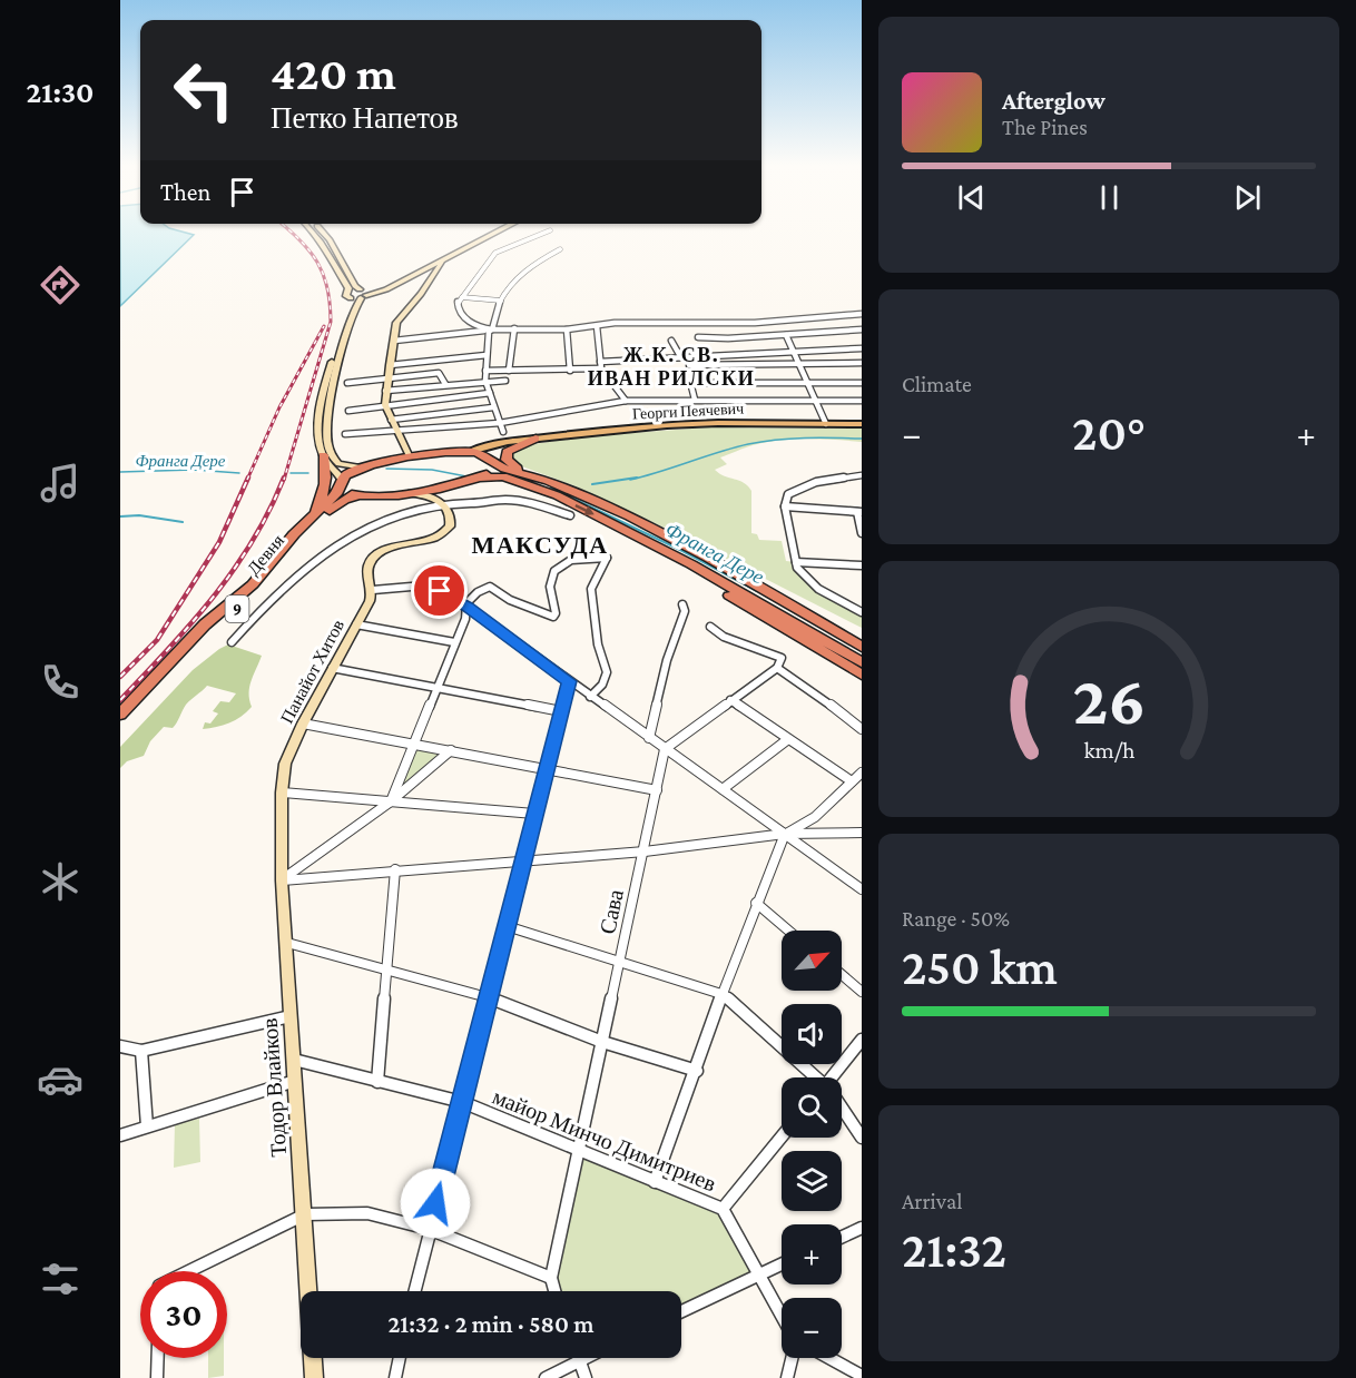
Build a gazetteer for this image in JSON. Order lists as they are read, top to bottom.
{
  "streets": {
    "highway": ["Девня", "9"],
    "main road": ["Георги Пеячевич"],
    "street": [
      "Панайот Хитов",
      "Сава",
      "Тодор Влайков",
      "майор Минчо Димитриев"
    ]
  },
  "crossings": [
    ["Георги Пеячевич", "9"],
    ["Девня", "9"],
    ["Панайот Хитов", "Тодор Влайков"],
    ["Сава", "майор Минчо Димитриев"],
    ["Тодор Влайков", "майор Минчо Димитриев"]
  ],
  "districts": ["Ж.К. СВ. ИВАН РИЛСКИ", "МАКСУДА"],
  "water": ["Франга Дере"],
  "north": "top right",
  "page": {
    "tabs": "21:30",
    "turn": ["420 m", "Петко Напетов"],
    "song": ["Afterglow", "The Pines"],
    "then": "Then",
    "tile": [
      "Climate",
      ["Range · 50%", "250 km"],
      ["Arrival", "21:32"]
    ],
    "heat": ["−", "20°", "+"],
    "map_buttons": ["+", "−"],
    "limit": "30",
    "trip": "21:32 · 2 min · 580 m",
    "gauge": ["26", "km/h"]
  }
}
